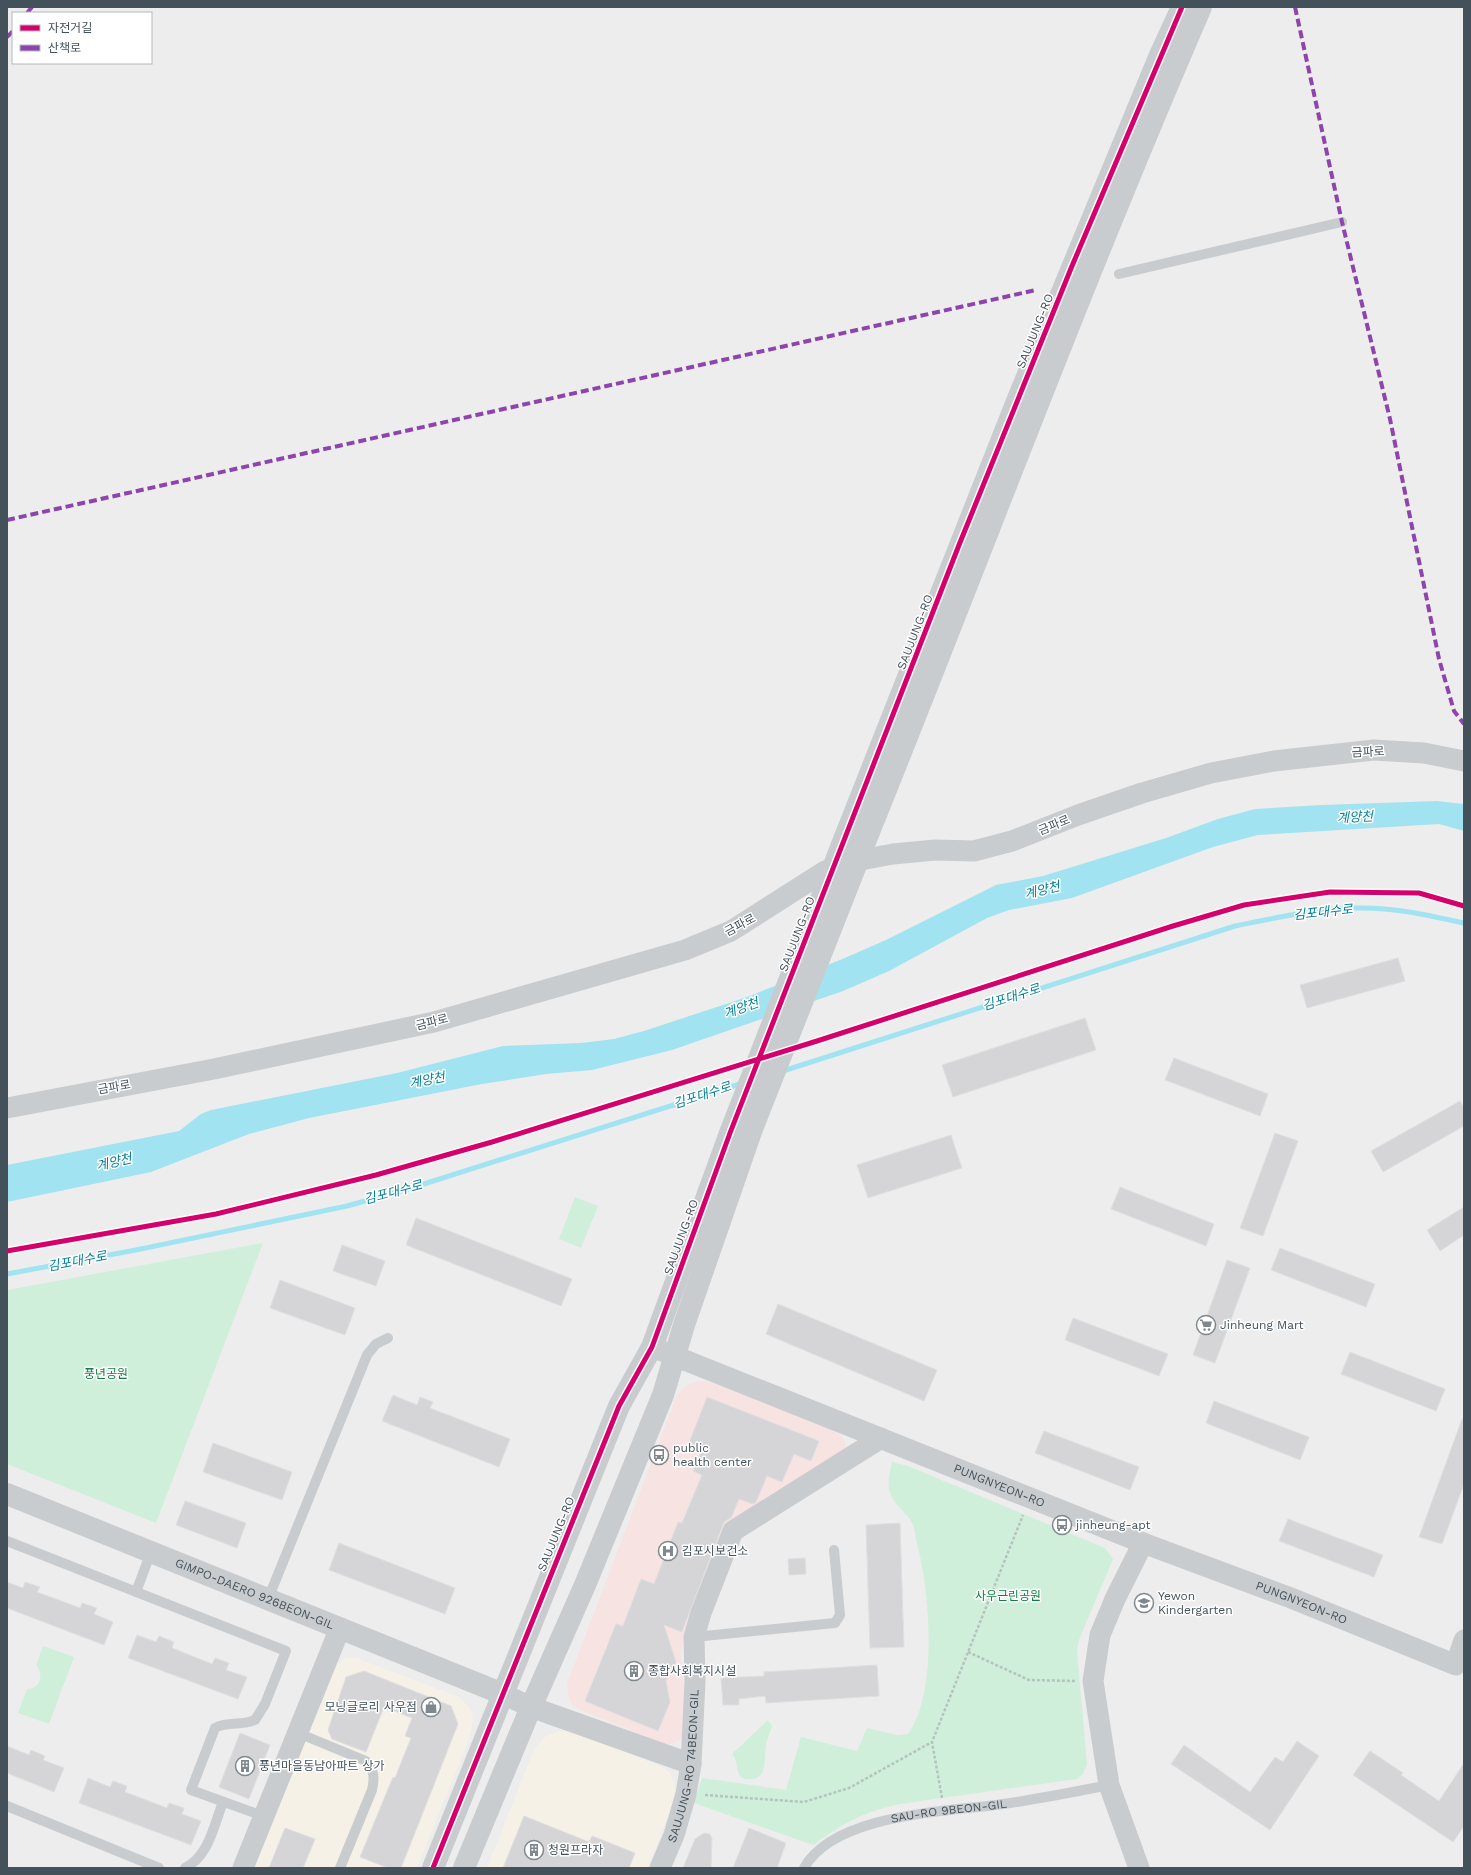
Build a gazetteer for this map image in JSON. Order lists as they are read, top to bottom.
{
  "streets": {
    "street": [
      "SAUJUNG-RO",
      "금파로",
      "PUNGNYEON-RO",
      "GIMPO-DAERO 926BEON-GIL",
      "SAUJUNG-RO 74BEON-GIL"
    ],
    "lane": ["SAU-RO 9BEON-GIL"]
  },
  "crossings": [
    ["SAUJUNG-RO", "PUNGNYEON-RO"],
    ["SAUJUNG-RO", "GIMPO-DAERO 926BEON-GIL"],
    ["PUNGNYEON-RO", "SAUJUNG-RO 74BEON-GIL"]
  ],
  "water": ["계양천", "김포대수로"],
  "parks": ["풍년공원", "사우근린공원"],
  "places": {
    "supermarket": ["Jinheung Mart"],
    "bus stop": ["public health center", "jinheung-apt"],
    "hospital": ["김포시보건소"],
    "school or university": ["Yewon Kindergarten"],
    "building": ["종합사회복지시설", "풍년마을동남아파트 상가", "청원프라자"],
    "shop": ["모닝글로리 사우점"]
  },
  "legend": ["자전거길", "산책로"]
}
